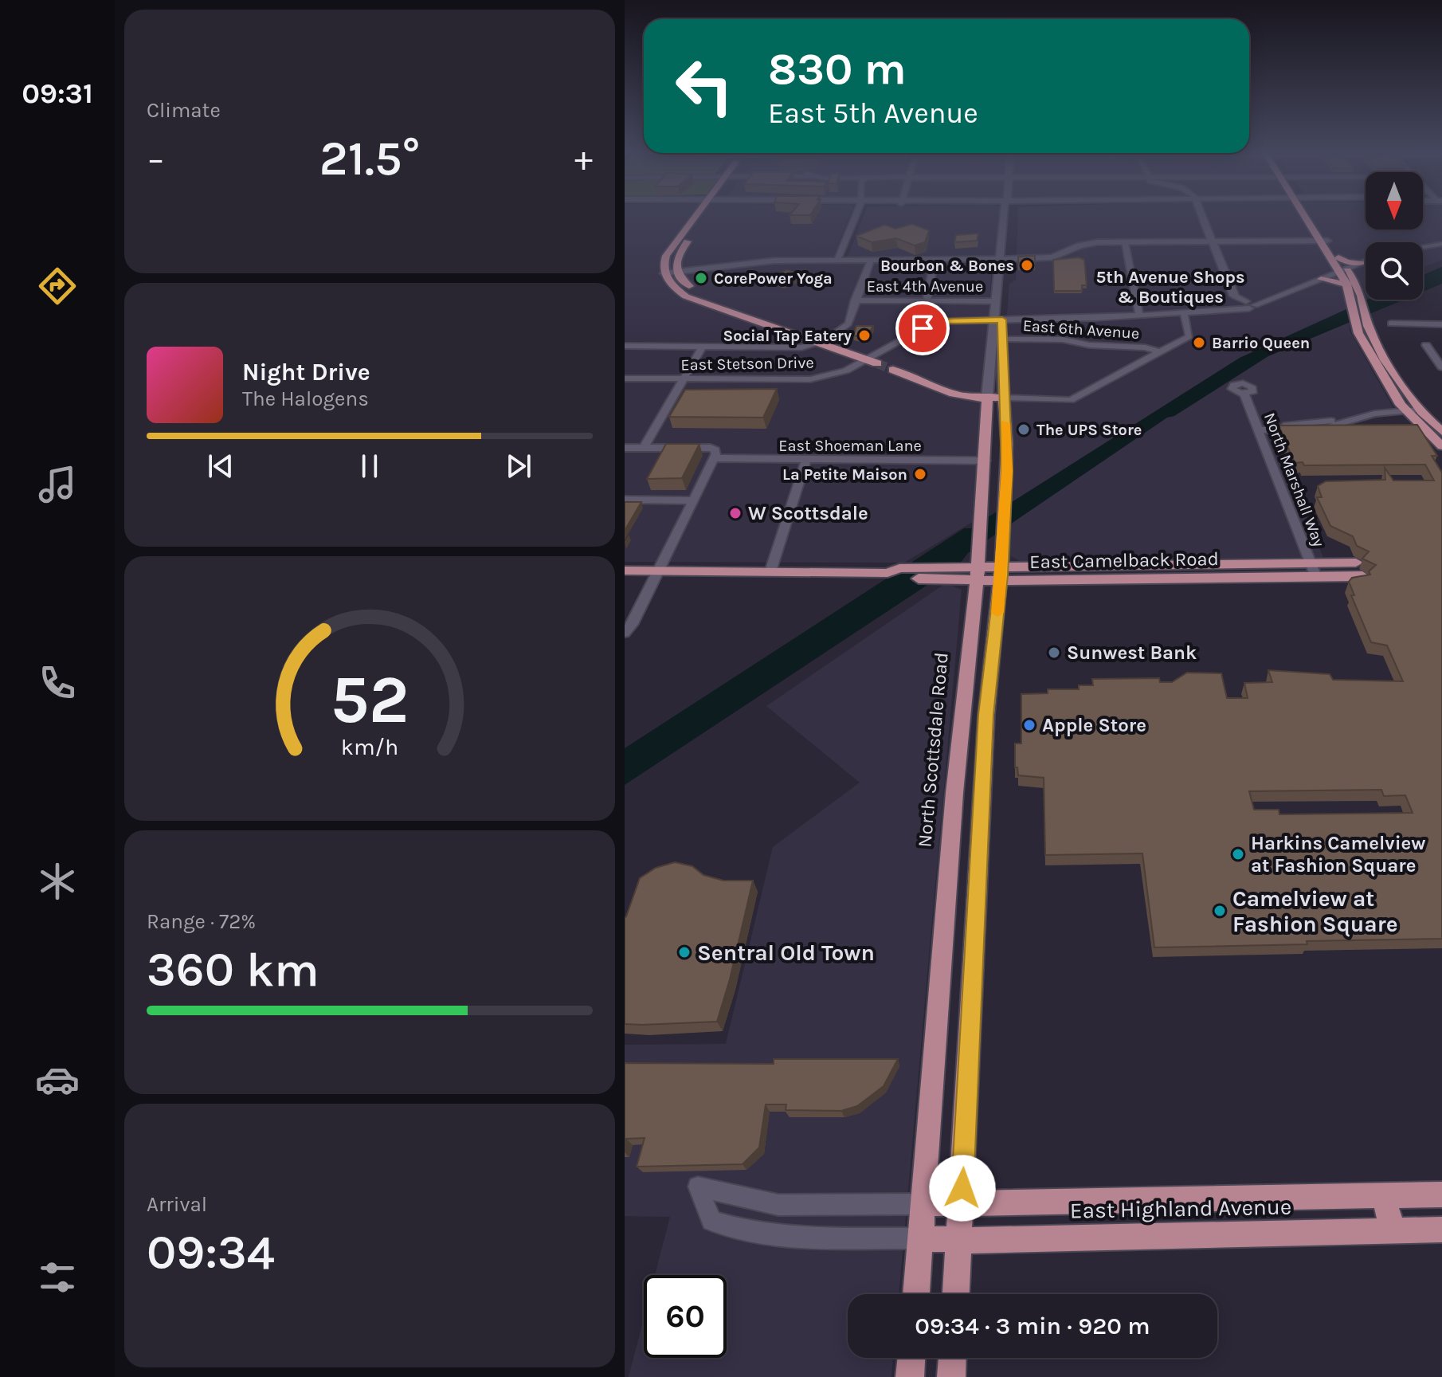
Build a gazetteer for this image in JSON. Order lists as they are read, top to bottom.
{
  "streets": {
    "main road": ["East Camelback Road", "North Scottsdale Road", "East Highland Avenue"],
    "street": [
      "East 4th Avenue",
      "East 6th Avenue",
      "East Stetson Drive",
      "East Shoeman Lane",
      "North Marshall Way"
    ]
  },
  "crossings": [
    ["East 4th Avenue", "North Scottsdale Road"],
    ["East 6th Avenue", "North Scottsdale Road"],
    ["East Shoeman Lane", "North Scottsdale Road"],
    ["North Marshall Way", "East Camelback Road"],
    ["East Camelback Road", "North Scottsdale Road"],
    ["North Scottsdale Road", "East Highland Avenue"]
  ],
  "districts": ["5th Avenue Shops & Boutiques"],
  "places": [
    "Bourbon & Bones",
    "CorePower Yoga",
    "Social Tap Eatery",
    "Barrio Queen",
    "The UPS Store",
    "La Petite Maison",
    "W Scottsdale",
    "Sunwest Bank",
    "Apple Store",
    "Harkins Camelview at Fashion Square",
    "Camelview at Fashion Square",
    "Sentral Old Town"
  ],
  "north": "bottom",
  "page": {
    "tabs": "09:31",
    "tile": [
      "Climate",
      ["Range · 72%", "360 km"],
      ["Arrival", "09:34"]
    ],
    "turn": ["830 m", "East 5th Avenue"],
    "heat": ["−", "21.5°", "+"],
    "song": ["Night Drive", "The Halogens"],
    "limit": "60",
    "trip": "09:34 · 3 min · 920 m",
    "gauge": ["52", "km/h"]
  }
}
